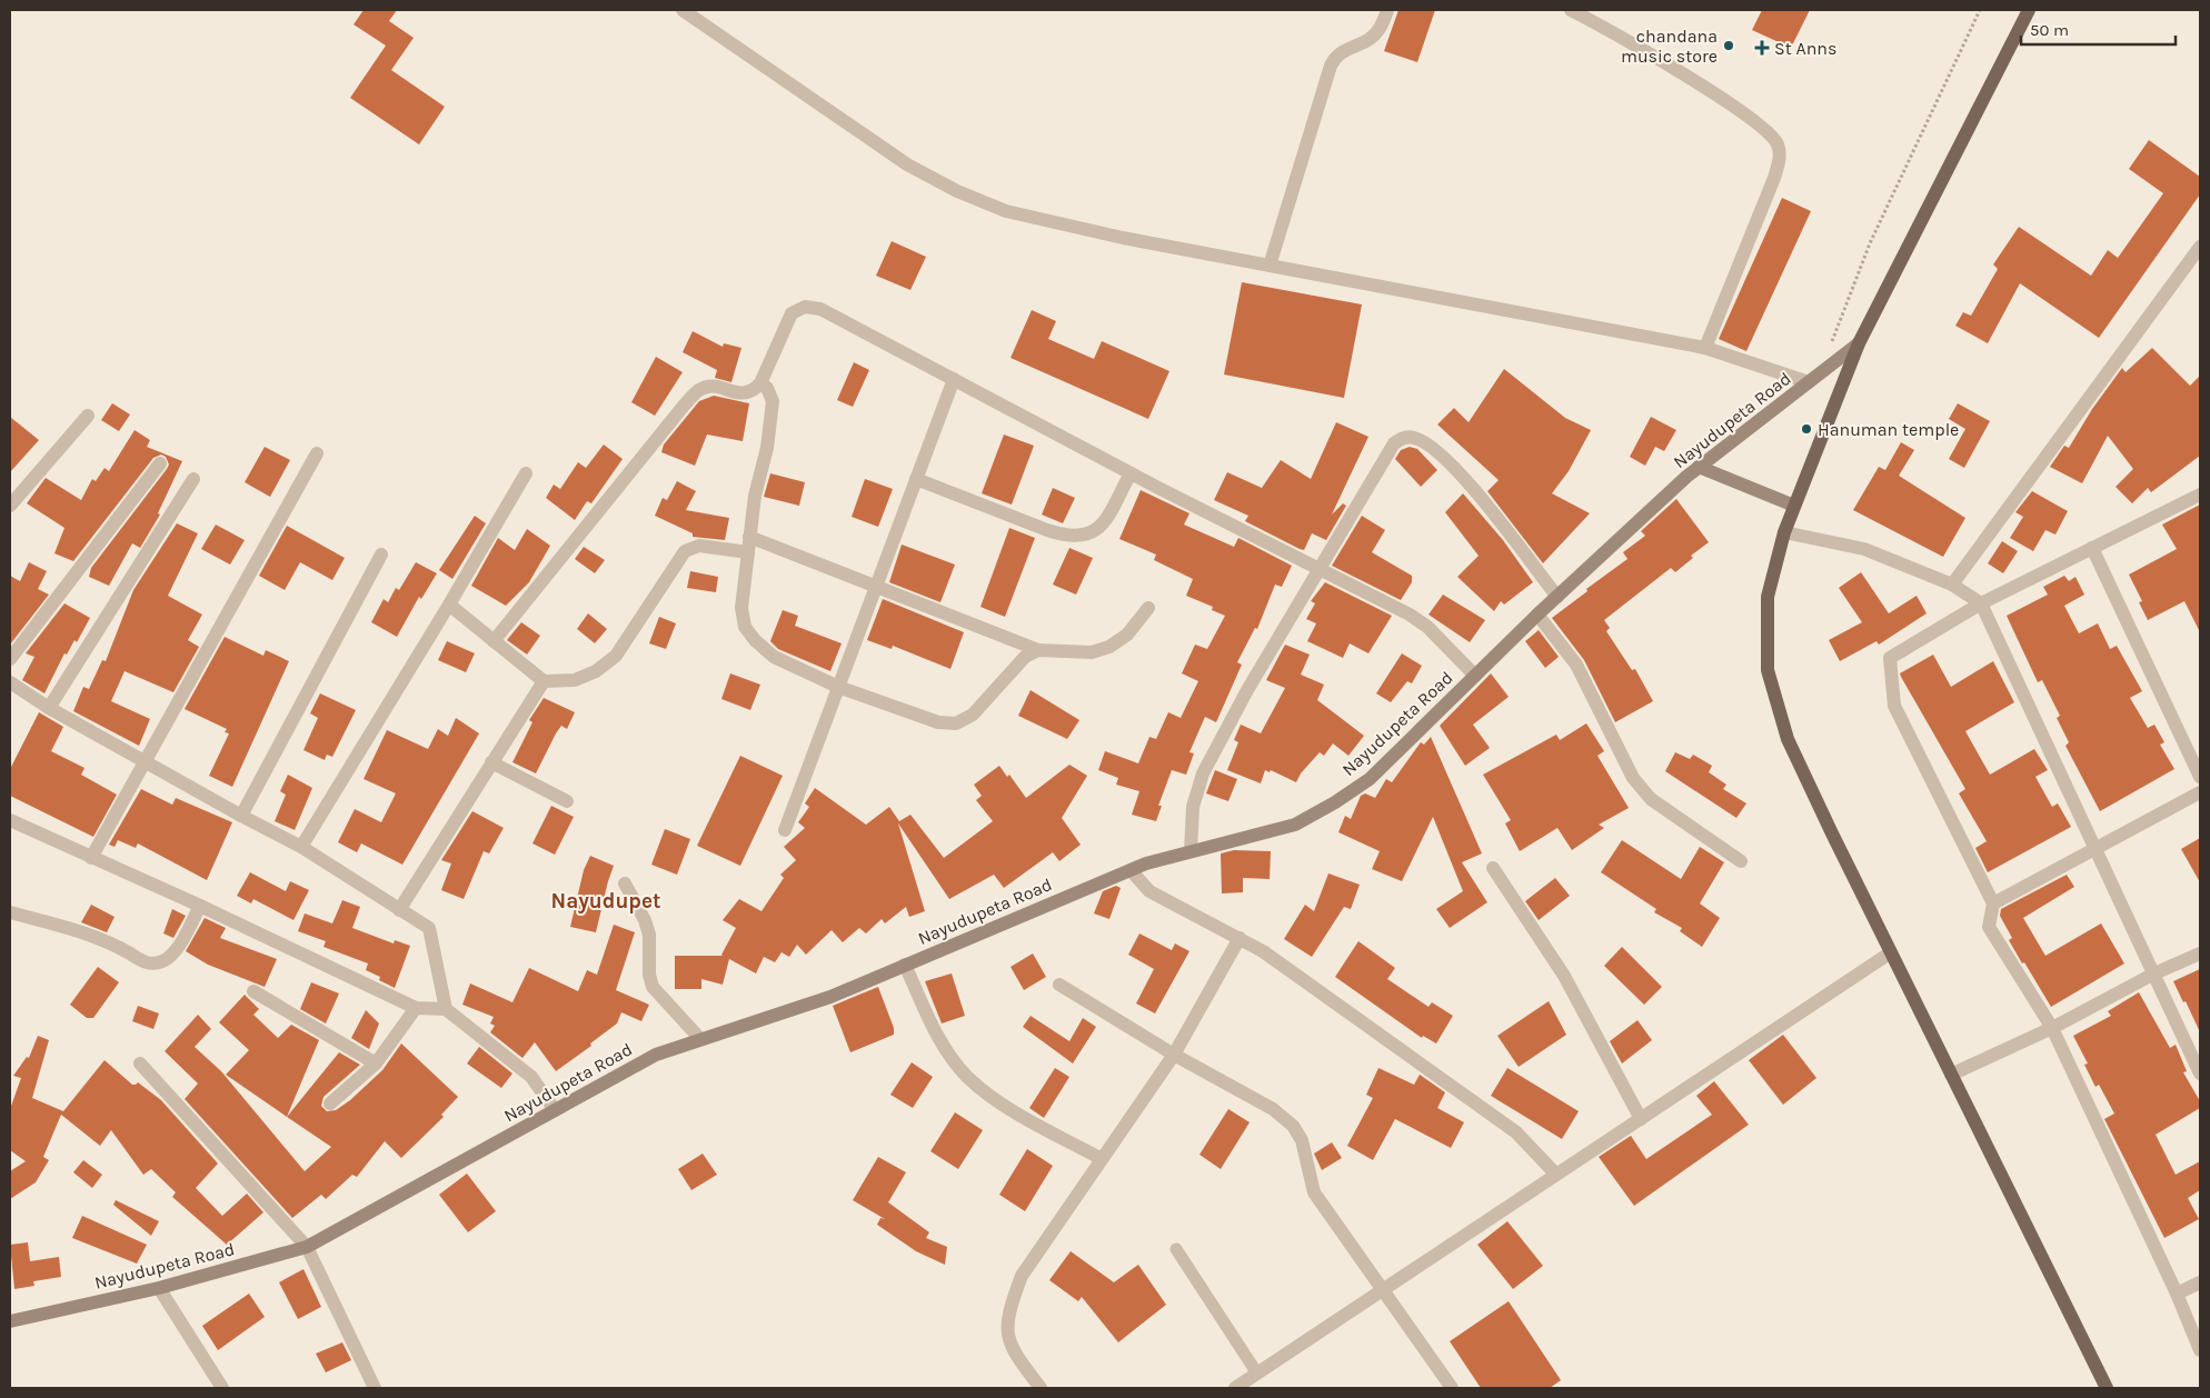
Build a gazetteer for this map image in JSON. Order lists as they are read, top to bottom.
{
  "streets": {
    "street": ["Nayudupeta Road"]
  },
  "districts": ["Nayudupet"],
  "places": {
    "other": ["chandana music store", "Hanuman temple"],
    "health": ["St Anns"]
  },
  "scale_bar": "50 m"
}
